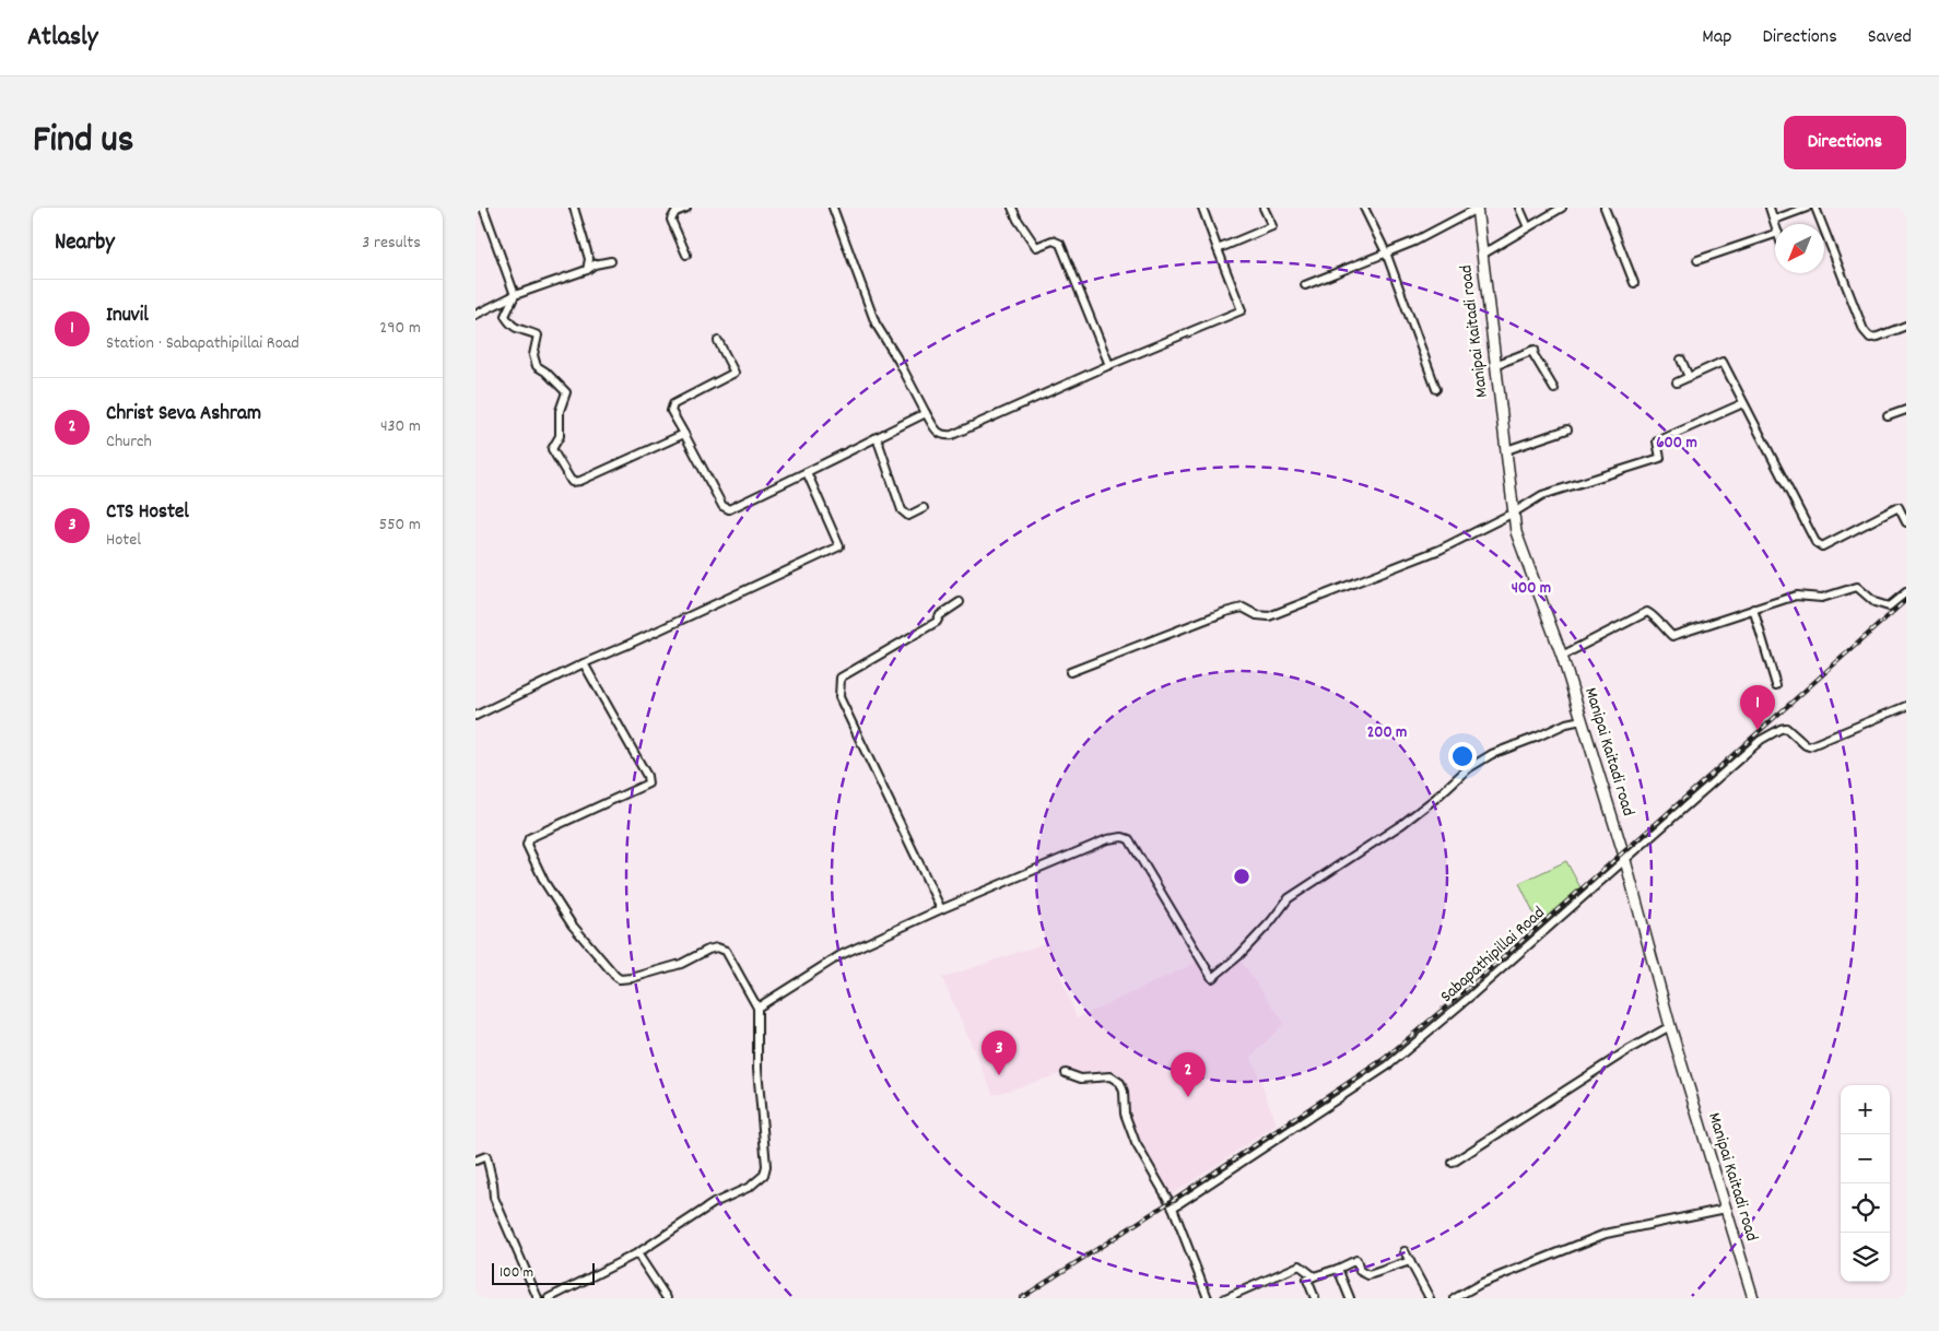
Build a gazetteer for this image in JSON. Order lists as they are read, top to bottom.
{
  "streets": {
    "main road": ["Manipai Kaitadi road"],
    "street": ["Sabapathipillai Road"]
  },
  "crossings": [
    ["Manipai Kaitadi road", "Sabapathipillai Road"]
  ],
  "scale_bar": "100 m",
  "north": "bottom left",
  "page": {
    "header": "Atlasly",
    "nav": ["Map", "Directions", "Saved"],
    "title": "Find us",
    "buttons": "Directions",
    "heading": ["Nearby", "3 results"],
    "list": [
      {
        "mark": "1",
        "name": "Inuvil",
        "note": "Station · Sabapathipillai Road",
        "value": "290 m"
      },
      {
        "mark": "2",
        "name": "Christ Seva Ashram",
        "note": "Church",
        "value": "430 m"
      },
      {
        "mark": "3",
        "name": "CTS Hostel",
        "note": "Hotel",
        "value": "550 m"
      }
    ],
    "pins": ["1", "3", "2"],
    "map_buttons": ["+", "−"],
    "scale": "100 m"
  },
  "rings": ["600 m", "400 m", "200 m"]
}
